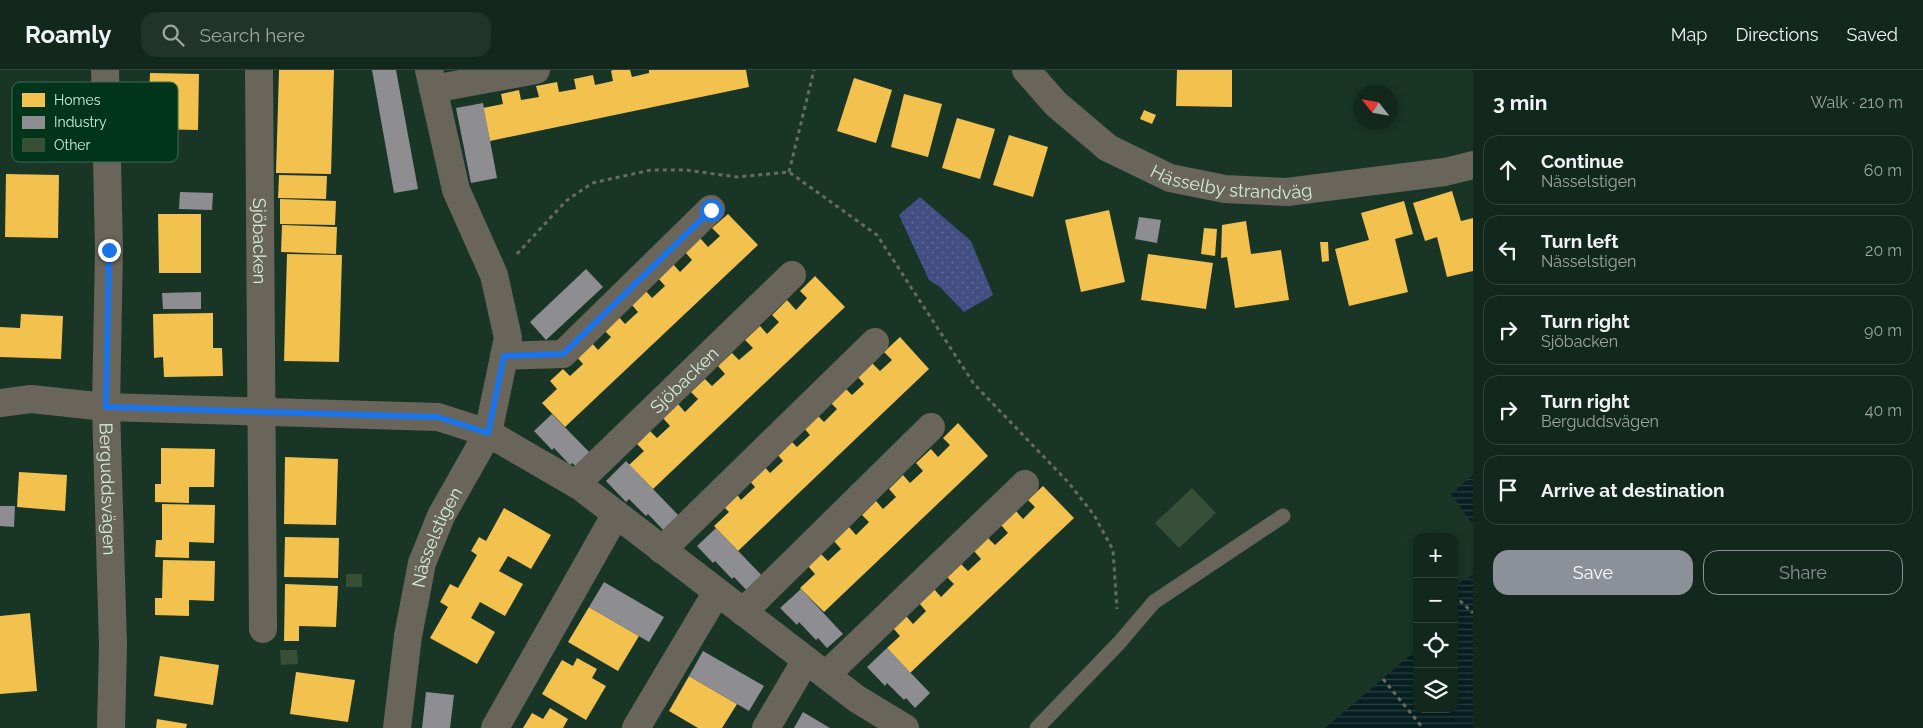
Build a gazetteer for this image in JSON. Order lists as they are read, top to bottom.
{
  "streets": {
    "street": [
      "Hässelby strandväg",
      "Sjöbacken",
      "Berguddsvägen",
      "Nässelstigen"
    ]
  },
  "legend": ["Homes", "Industry", "Other"],
  "north": "top left",
  "page": {
    "header": "Roamly",
    "search": "Search here",
    "nav": ["Map", "Directions", "Saved"],
    "heading": ["3 min", "Walk · 210 m"],
    "list": [
      ["Continue", "Nässelstigen", "60 m"],
      ["Turn left", "Nässelstigen", "20 m"],
      ["Turn right", "Sjöbacken", "90 m"],
      ["Turn right", "Berguddsvägen", "40 m"],
      "Arrive at destination"
    ],
    "map_buttons": ["+", "−"],
    "buttons": ["Save", "Share"]
  }
}
